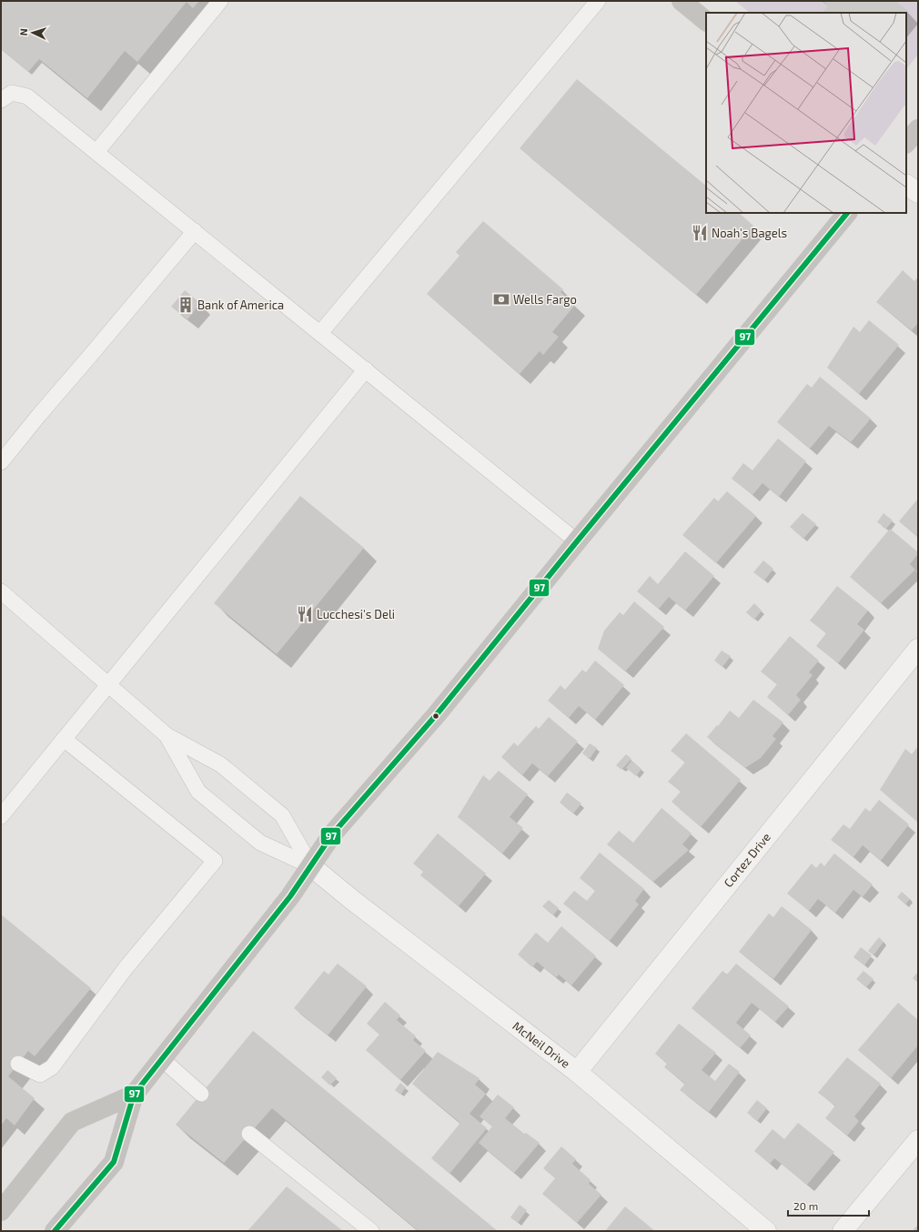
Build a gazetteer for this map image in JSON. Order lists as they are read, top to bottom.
{
  "streets": {
    "street": ["Cortez Drive", "McNeil Drive"]
  },
  "crossings": [
    ["Cortez Drive", "McNeil Drive"]
  ],
  "places": {
    "restaurant": ["Noah's Bagels", "Lucchesi's Deli"],
    "bank": ["Wells Fargo"],
    "building": ["Bank of America"]
  },
  "lines": ["transit line 97"],
  "scale_bar": "20 m",
  "north": "left"
}
